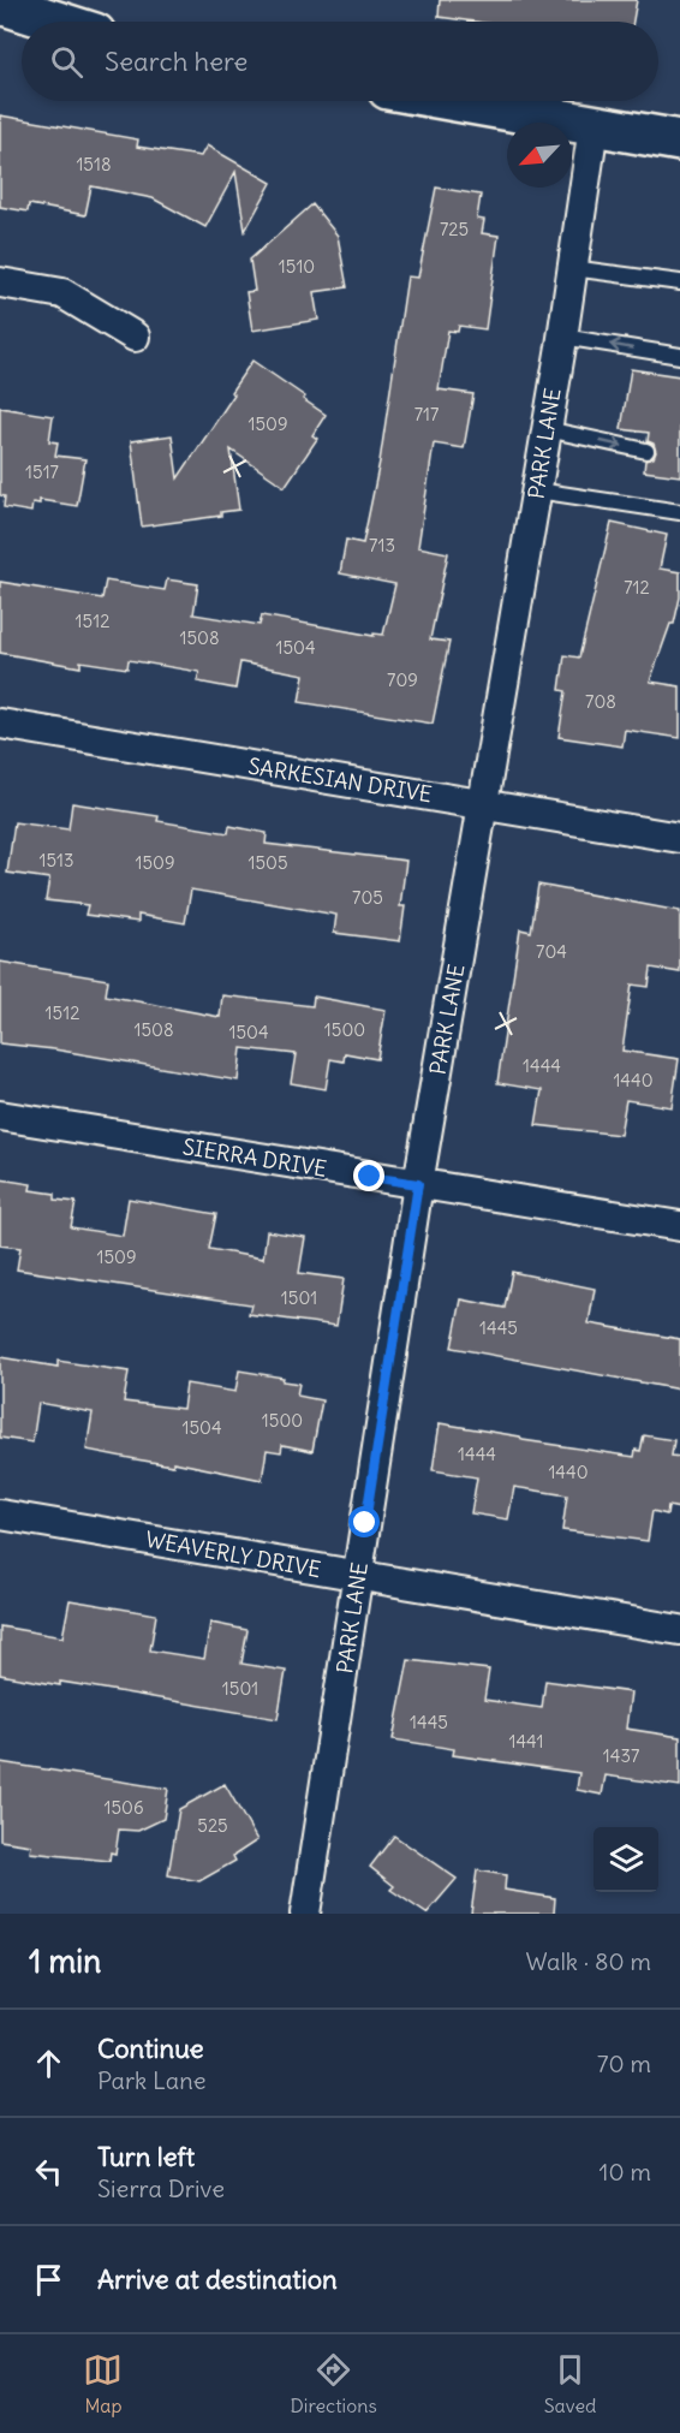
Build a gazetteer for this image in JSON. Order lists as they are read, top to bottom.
{
  "streets": {
    "street": [
      "PARK LANE",
      "SARKESIAN DRIVE",
      "SIERRA DRIVE",
      "WEAVERLY DRIVE"
    ]
  },
  "crossings": [
    ["PARK LANE", "SARKESIAN DRIVE"],
    ["PARK LANE", "SIERRA DRIVE"],
    ["PARK LANE", "WEAVERLY DRIVE"]
  ],
  "house_numbers": [
    "1518",
    "725",
    "1510",
    "717",
    "1509",
    "1517",
    "713",
    "712",
    "1512",
    "1508",
    "1504",
    "709",
    "708",
    "1513",
    "1509",
    "1505",
    "705",
    "704",
    "1512",
    "1508",
    "1500",
    "1504",
    "1444",
    "1440",
    "1509",
    "1501",
    "1445",
    "1500",
    "1504",
    "1444",
    "1440",
    "1501",
    "1445",
    "1441",
    "1437",
    "1506",
    "525"
  ],
  "north": "bottom left",
  "page": {
    "search": "Search here",
    "heading": ["1 min", "Walk · 80 m"],
    "list": [
      ["Continue", "Park Lane", "70 m"],
      ["Turn left", "Sierra Drive", "10 m"],
      "Arrive at destination"
    ],
    "nav": ["Map", "Directions", "Saved"]
  }
}
